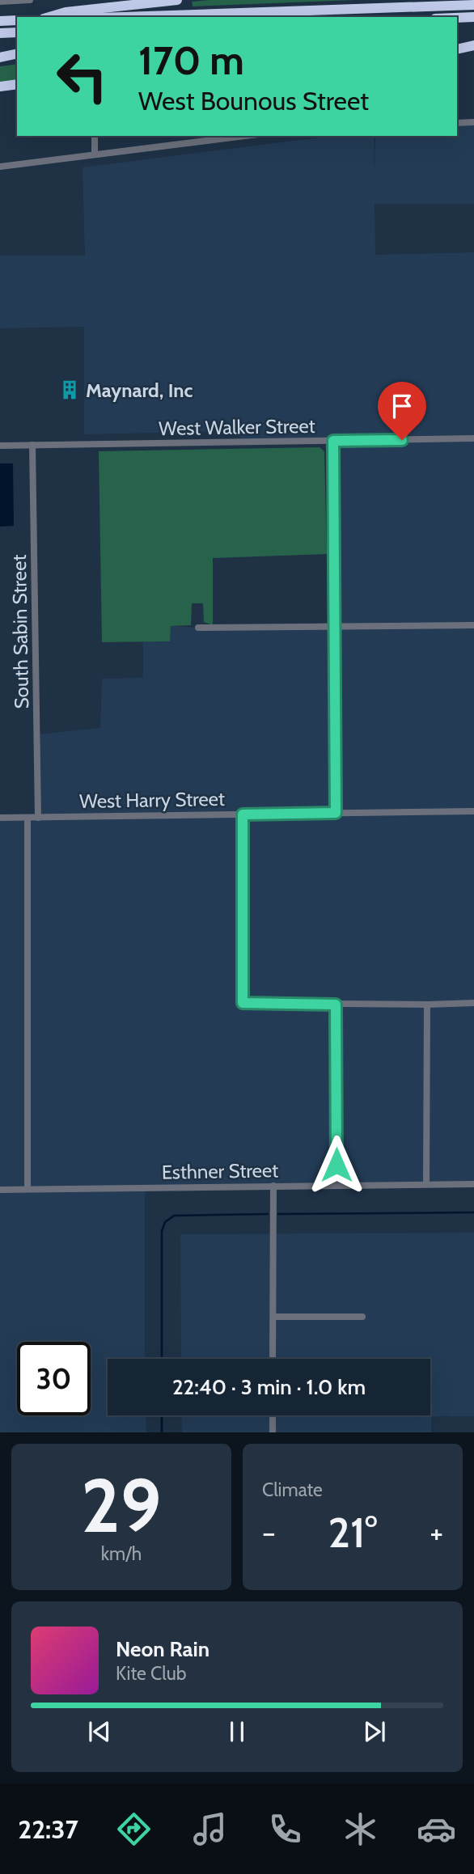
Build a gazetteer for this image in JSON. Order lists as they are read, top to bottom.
{
  "streets": {
    "street": [
      "West Walker Street",
      "South Sabin Street",
      "West Harry Street",
      "Esthner Street"
    ]
  },
  "crossings": [
    ["West Walker Street", "South Sabin Street"],
    ["South Sabin Street", "West Harry Street"]
  ],
  "places": {
    "building": ["Maynard, Inc"]
  },
  "page": {
    "turn": ["170 m", "West Bounous Street"],
    "limit": "30",
    "trip": "22:40 · 3 min · 1.0 km",
    "tile": [
      ["29", "km/h"],
      "Climate"
    ],
    "heat": ["−", "21°", "+"],
    "song": ["Neon Rain", "Kite Club"],
    "tabs": "22:37"
  }
}
